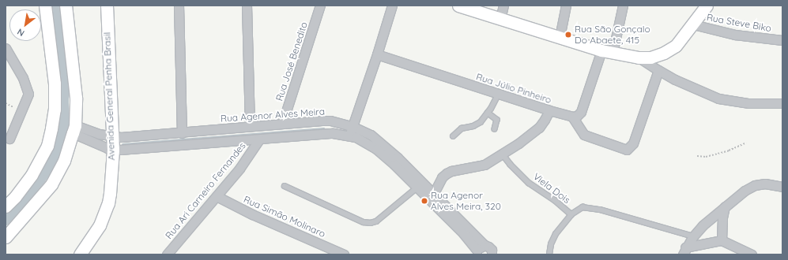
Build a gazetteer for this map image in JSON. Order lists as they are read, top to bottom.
{
  "streets": {
    "street": [
      "Rua Steve Biko",
      "Rua José Benedito",
      "Rua Júlio Pinheiro",
      "Avenida General Penha Brasil",
      "Rua Agenor Alves Meira",
      "Rua Ari Carneiro Fernandes",
      "Rua Simão Molinaro"
    ],
    "lane": ["Viela Dois"]
  },
  "crossings": [
    ["Rua José Benedito", "Rua Agenor Alves Meira"],
    ["Avenida General Penha Brasil", "Rua Agenor Alves Meira"],
    ["Rua Ari Carneiro Fernandes", "Rua Simão Molinaro"]
  ],
  "places": ["Rua São Gonçalo Do Abaete, 415", "Rua Agenor Alves Meira, 320"],
  "north": "bottom left"
}
